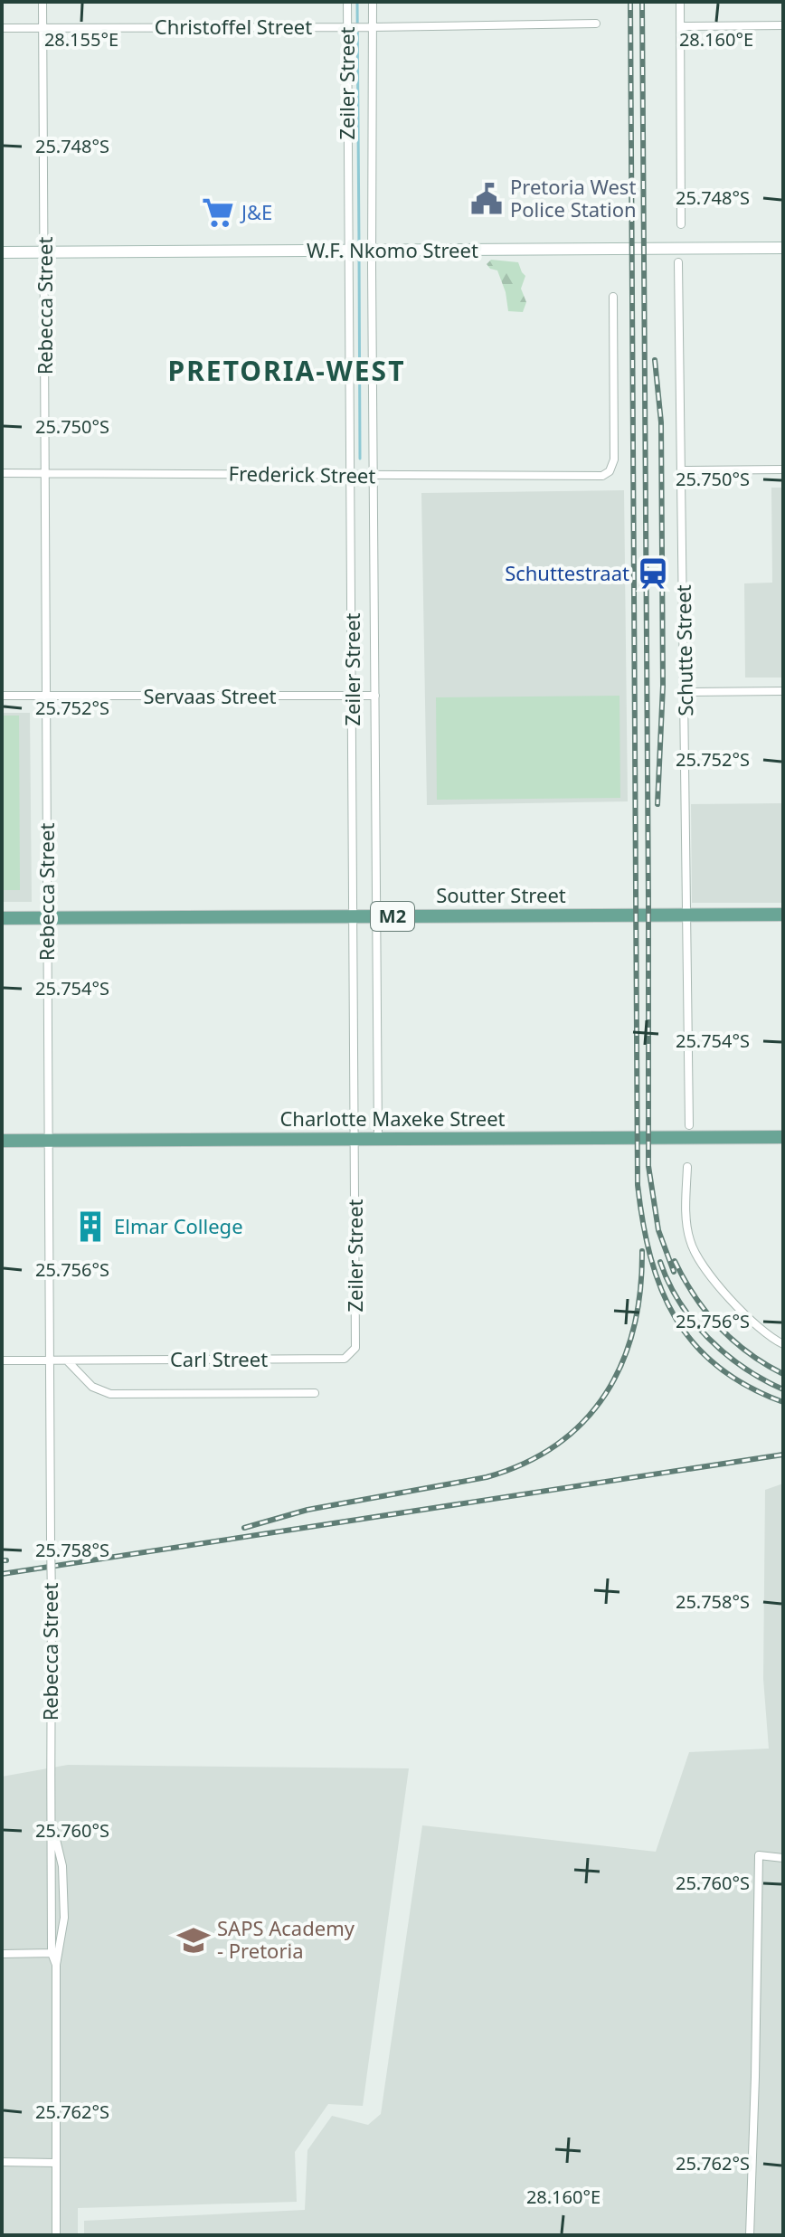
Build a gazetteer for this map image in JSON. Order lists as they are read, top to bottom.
{
  "streets": {
    "main road": [
      "W.F. Nkomo Street",
      "Soutter Street",
      "M2",
      "Charlotte Maxeke Street"
    ],
    "street": [
      "Christoffel Street",
      "Zeiler Street",
      "Rebecca Street",
      "Frederick Street",
      "Schutte Street",
      "Servaas Street",
      "Carl Street"
    ]
  },
  "crossings": [
    ["Christoffel Street", "Zeiler Street"],
    ["Christoffel Street", "Rebecca Street"],
    ["Zeiler Street", "W.F. Nkomo Street"],
    ["Zeiler Street", "Frederick Street"],
    ["Zeiler Street", "Servaas Street"],
    ["Zeiler Street", "Soutter Street"],
    ["Zeiler Street", "Charlotte Maxeke Street"],
    ["Zeiler Street", "Carl Street"],
    ["W.F. Nkomo Street", "Rebecca Street"],
    ["Rebecca Street", "Frederick Street"],
    ["Rebecca Street", "Servaas Street"],
    ["Rebecca Street", "Soutter Street"],
    ["Rebecca Street", "Charlotte Maxeke Street"],
    ["Rebecca Street", "Carl Street"],
    ["Schutte Street", "Soutter Street"]
  ],
  "districts": ["PRETORIA-WEST"],
  "places": {
    "public building": ["Pretoria West Police Station"],
    "supermarket": ["J&E"],
    "station": ["Schuttestraat"],
    "building": ["Elmar College"],
    "school or university": ["SAPS Academy - Pretoria"]
  },
  "coordinates": [
    "28.155°E",
    "28.160°E",
    "25.748°S",
    "25.750°S",
    "25.752°S",
    "25.754°S",
    "25.756°S",
    "25.758°S",
    "25.760°S",
    "25.762°S"
  ]
}
